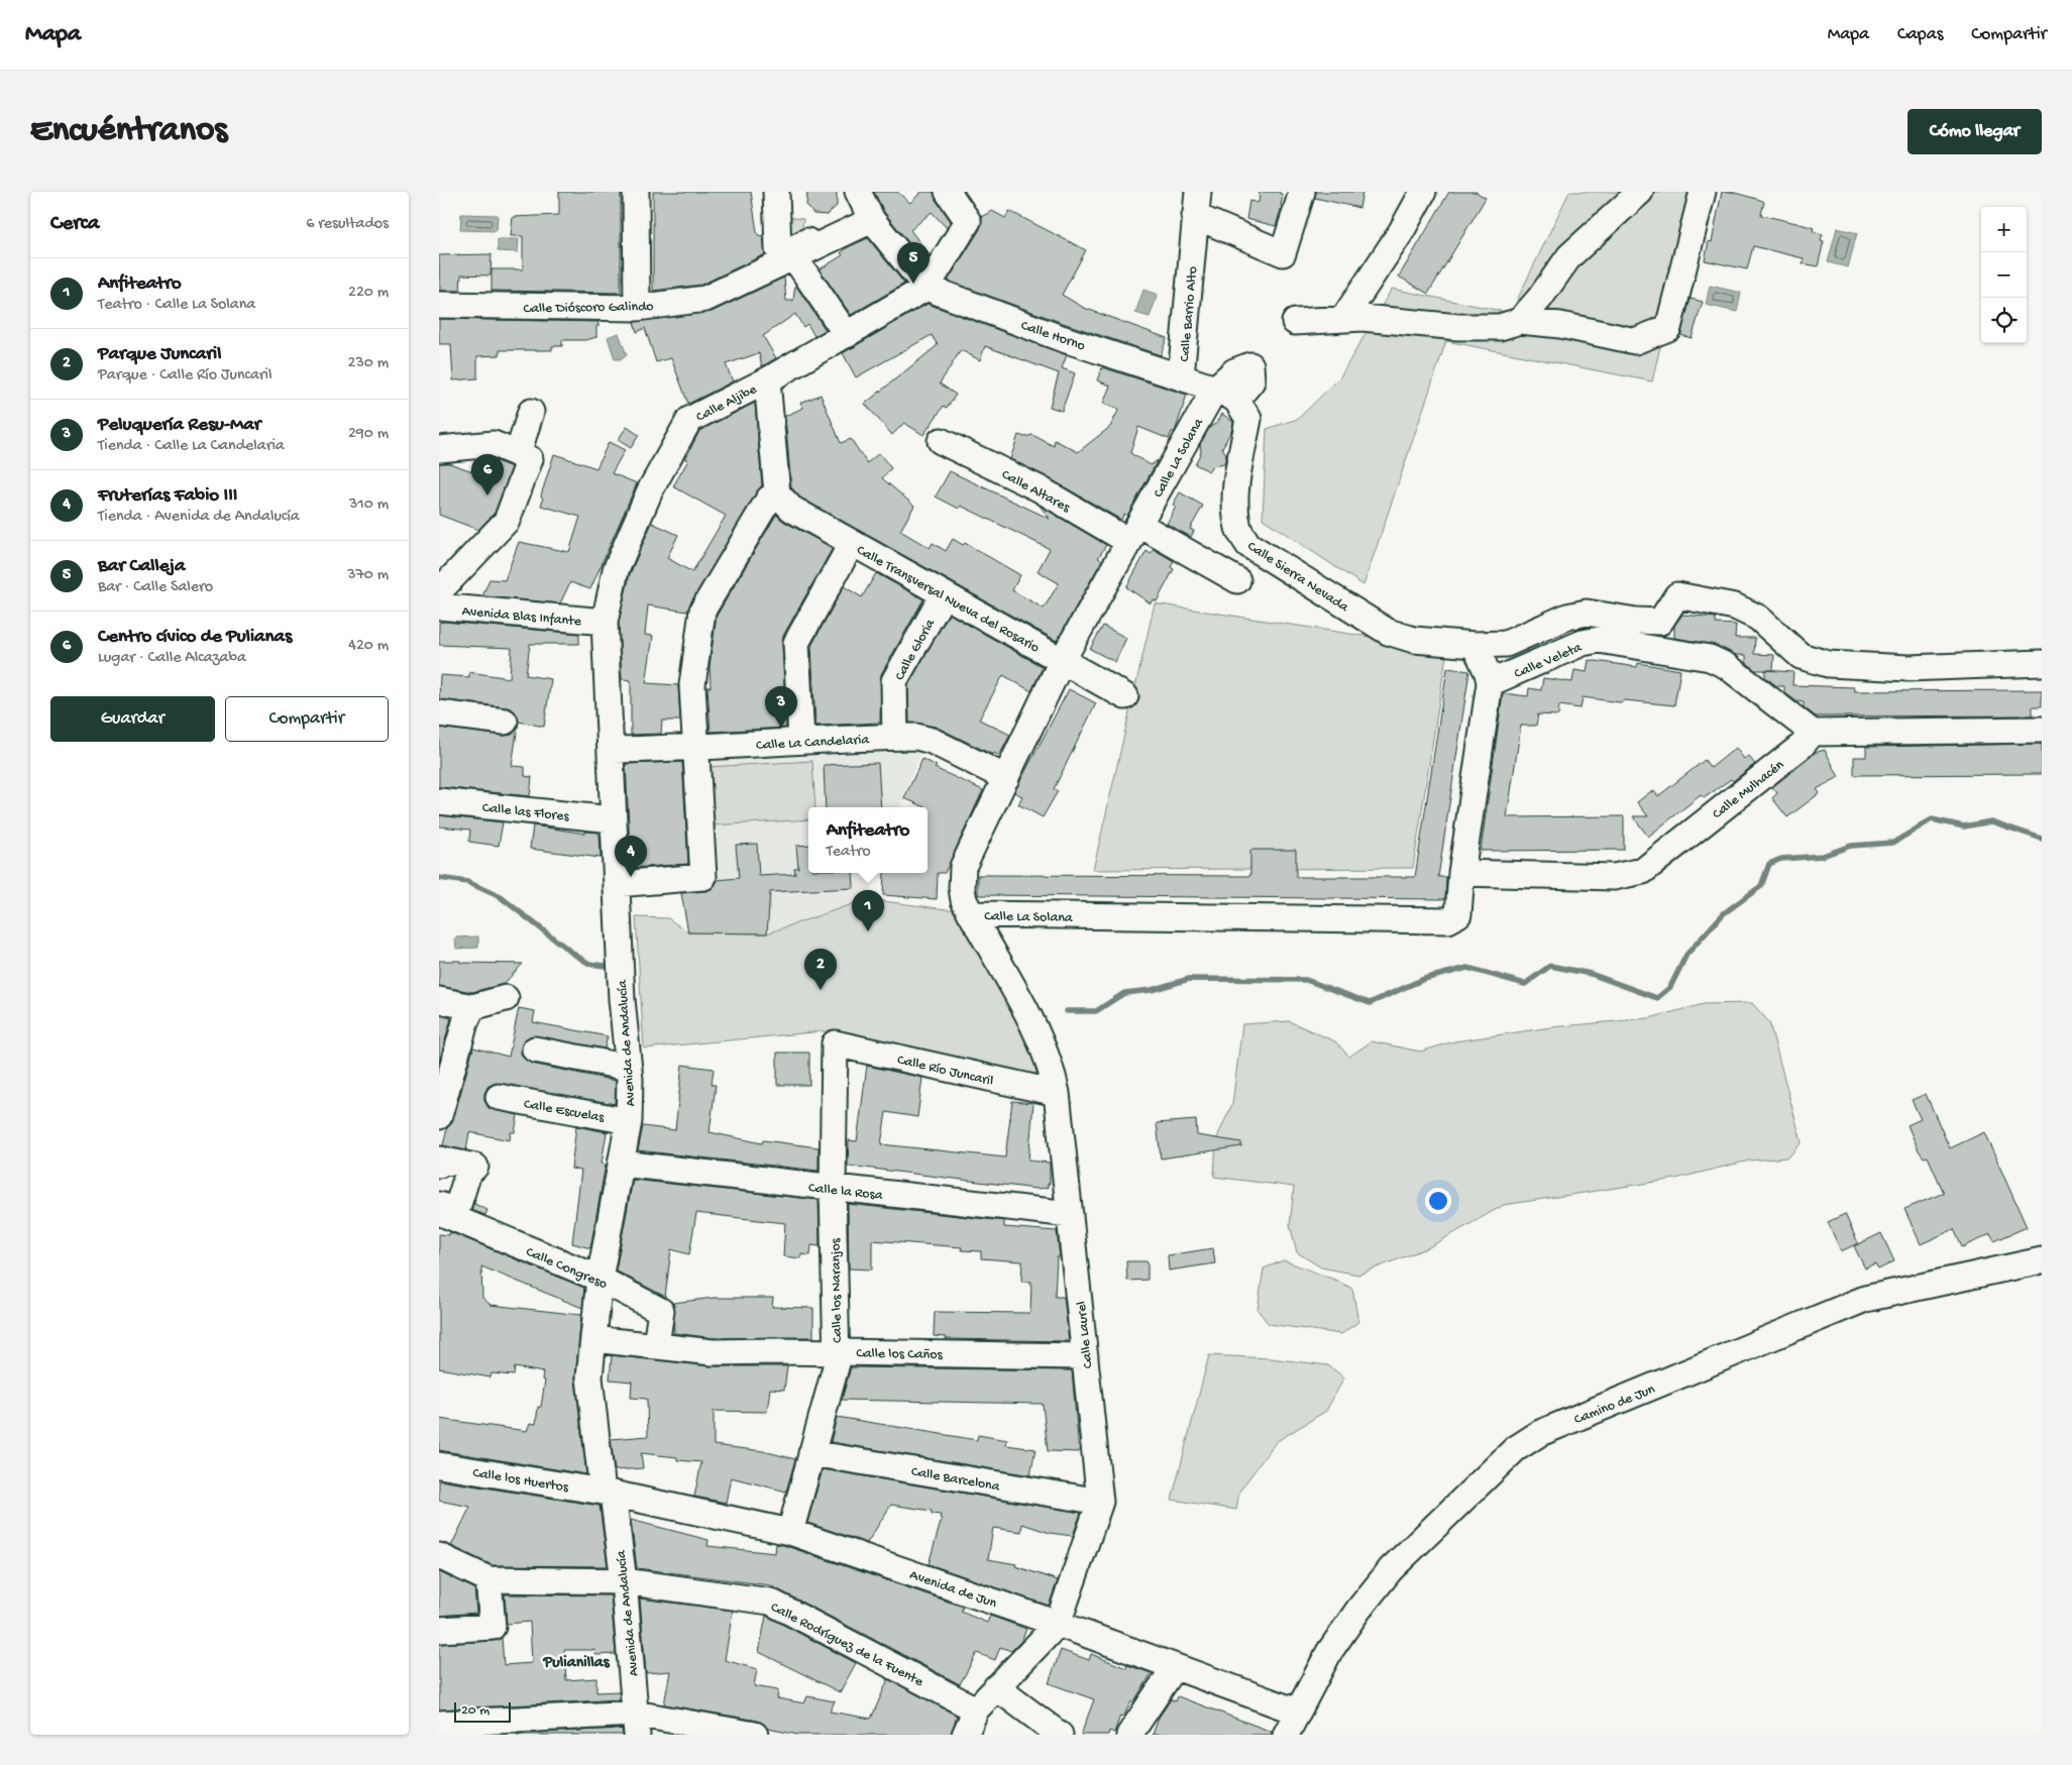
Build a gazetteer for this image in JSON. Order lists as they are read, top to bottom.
{
  "streets": {
    "street": [
      "Calle Dióscoro Galindo",
      "Calle Barrio Alto",
      "Calle Horno",
      "Calle Aljibe",
      "Calle La Solana",
      "Calle Altares",
      "Calle Sierra Nevada",
      "Calle Transversal Nueva del Rosario",
      "Avenida Blas Infante",
      "Calle Gloria",
      "Calle Veleta",
      "Calle La Candelaria",
      "Calle Mulhacén",
      "Calle las Flores",
      "Avenida de Andalucía",
      "Calle Río Juncaril",
      "Calle Escuelas",
      "Calle la Rosa",
      "Calle Congreso",
      "Calle los Naranjos",
      "Calle Laurel",
      "Calle los Caños",
      "Camino de Jun",
      "Calle Barcelona",
      "Calle los Huertos",
      "Avenida de Jun",
      "Calle Rodríguez de la Fuente"
    ]
  },
  "crossings": [
    ["Calle Barrio Alto", "Calle Horno"],
    ["Calle Barrio Alto", "Calle La Solana"],
    ["Calle Barrio Alto", "Calle Sierra Nevada"],
    ["Calle Horno", "Calle Aljibe"],
    ["Calle Aljibe", "Avenida Blas Infante"],
    ["Calle Aljibe", "Avenida de Andalucía"],
    ["Calle La Solana", "Calle Altares"],
    ["Calle La Solana", "Calle Sierra Nevada"],
    ["Calle La Solana", "Calle Transversal Nueva del Rosario"],
    ["Calle La Solana", "Calle La Candelaria"],
    ["Calle La Solana", "Calle Mulhacén"],
    ["Calle La Solana", "Calle Laurel"],
    ["Calle Transversal Nueva del Rosario", "Calle Gloria"],
    ["Avenida Blas Infante", "Avenida de Andalucía"],
    ["Calle Gloria", "Calle La Candelaria"],
    ["Calle Veleta", "Calle Mulhacén"],
    ["Calle La Candelaria", "Avenida de Andalucía"],
    ["Calle las Flores", "Avenida de Andalucía"],
    ["Avenida de Andalucía", "Calle Escuelas"],
    ["Avenida de Andalucía", "Calle la Rosa"],
    ["Avenida de Andalucía", "Calle Congreso"],
    ["Avenida de Andalucía", "Calle los Caños"],
    ["Avenida de Andalucía", "Calle los Huertos"],
    ["Avenida de Andalucía", "Avenida de Jun"],
    ["Avenida de Andalucía", "Calle Rodríguez de la Fuente"],
    ["Calle Río Juncaril", "Calle los Naranjos"],
    ["Calle Río Juncaril", "Calle Laurel"],
    ["Calle la Rosa", "Calle los Naranjos"],
    ["Calle la Rosa", "Calle Laurel"],
    ["Calle Congreso", "Calle los Caños"],
    ["Calle los Naranjos", "Calle los Caños"],
    ["Calle los Naranjos", "Calle Barcelona"],
    ["Calle los Naranjos", "Avenida de Jun"],
    ["Calle Laurel", "Calle los Caños"],
    ["Calle Laurel", "Calle Barcelona"],
    ["Calle Laurel", "Avenida de Jun"],
    ["Calle Laurel", "Calle Rodríguez de la Fuente"],
    ["Camino de Jun", "Avenida de Jun"],
    ["Calle los Huertos", "Avenida de Jun"]
  ],
  "districts": ["Pulianillas"],
  "scale_bar": "20 m",
  "page": {
    "header": "Mapa",
    "nav": ["Mapa", "Capas", "Compartir"],
    "buttons": [
      "Cómo llegar",
      ["Guardar", "Compartir"]
    ],
    "title": "Encuéntranos",
    "heading": ["Cerca", "6 resultados"],
    "map_buttons": ["+", "−"],
    "pins": [
      "5",
      "6",
      "3",
      "4",
      "1",
      "2"
    ],
    "list": [
      {
        "mark": "1",
        "name": "Anfiteatro",
        "note": "Teatro · Calle La Solana",
        "value": "220 m"
      },
      {
        "mark": "2",
        "name": "Parque Juncaril",
        "note": "Parque · Calle Río Juncaril",
        "value": "230 m"
      },
      {
        "mark": "3",
        "name": "Peluquería Resu-Mar",
        "note": "Tienda · Calle La Candelaria",
        "value": "290 m"
      },
      {
        "mark": "4",
        "name": "Fruterías Fabio III",
        "note": "Tienda · Avenida de Andalucía",
        "value": "310 m"
      },
      {
        "mark": "5",
        "name": "Bar Calleja",
        "note": "Bar · Calle Salero",
        "value": "370 m"
      },
      {
        "mark": "6",
        "name": "Centro cívico de Pulianas",
        "note": "Lugar · Calle Alcazaba",
        "value": "420 m"
      }
    ],
    "popup": ["Anfiteatro", "Teatro"],
    "scale": "20 m"
  }
}
